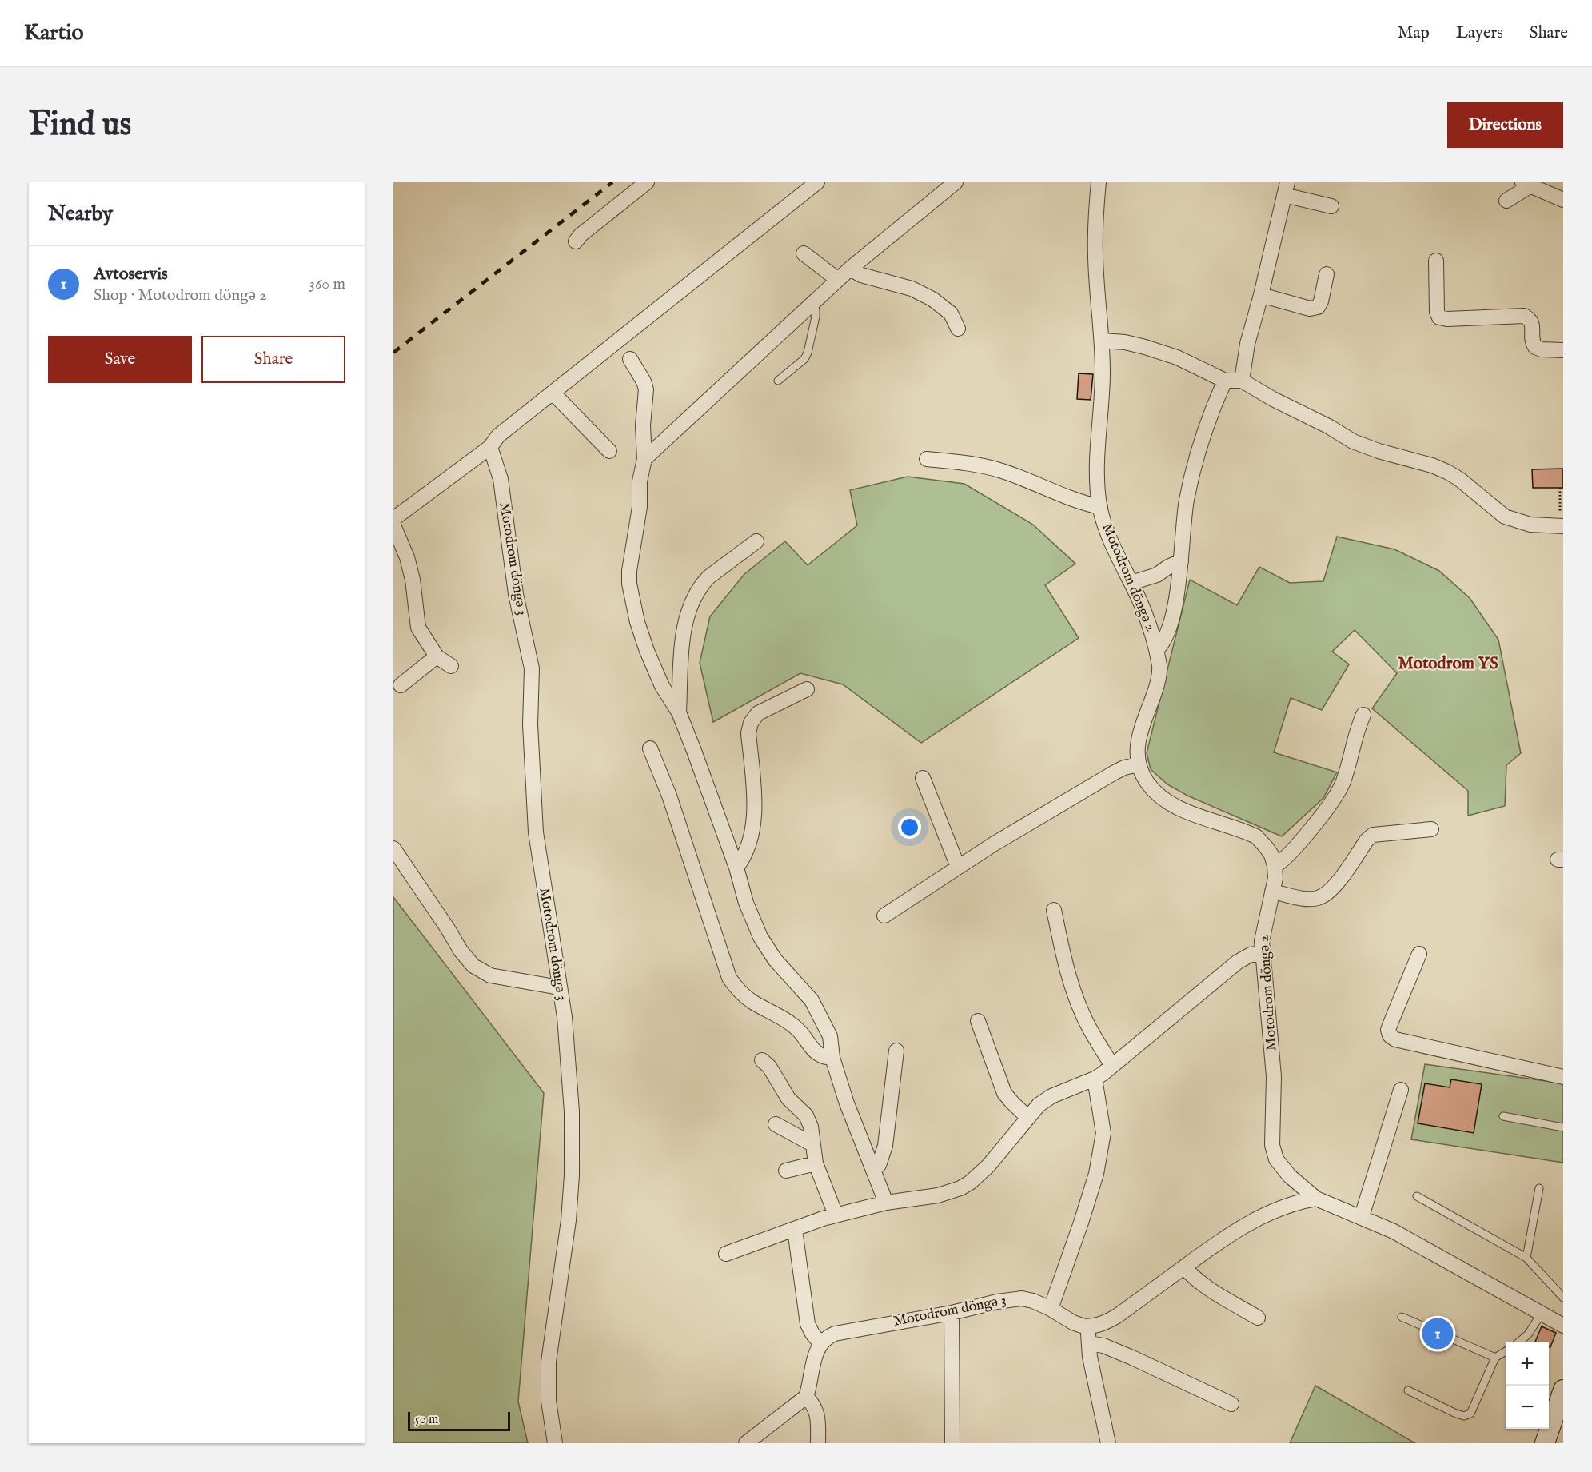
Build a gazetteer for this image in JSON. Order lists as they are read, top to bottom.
{
  "streets": {
    "street": ["Motodrom döngə 3", "Motodrom döngə 2"]
  },
  "districts": ["Motodrom YS"],
  "scale_bar": "50 m",
  "page": {
    "header": "Kartio",
    "nav": ["Map", "Layers", "Share"],
    "buttons": [
      "Directions",
      ["Save", "Share"]
    ],
    "title": "Find us",
    "heading": "Nearby",
    "list": [
      {
        "mark": "1",
        "name": "Avtoservis",
        "note": "Shop · Motodrom döngə 2",
        "value": "360 m"
      }
    ],
    "pins": "1",
    "map_buttons": ["+", "−"],
    "scale": "50 m"
  }
}
